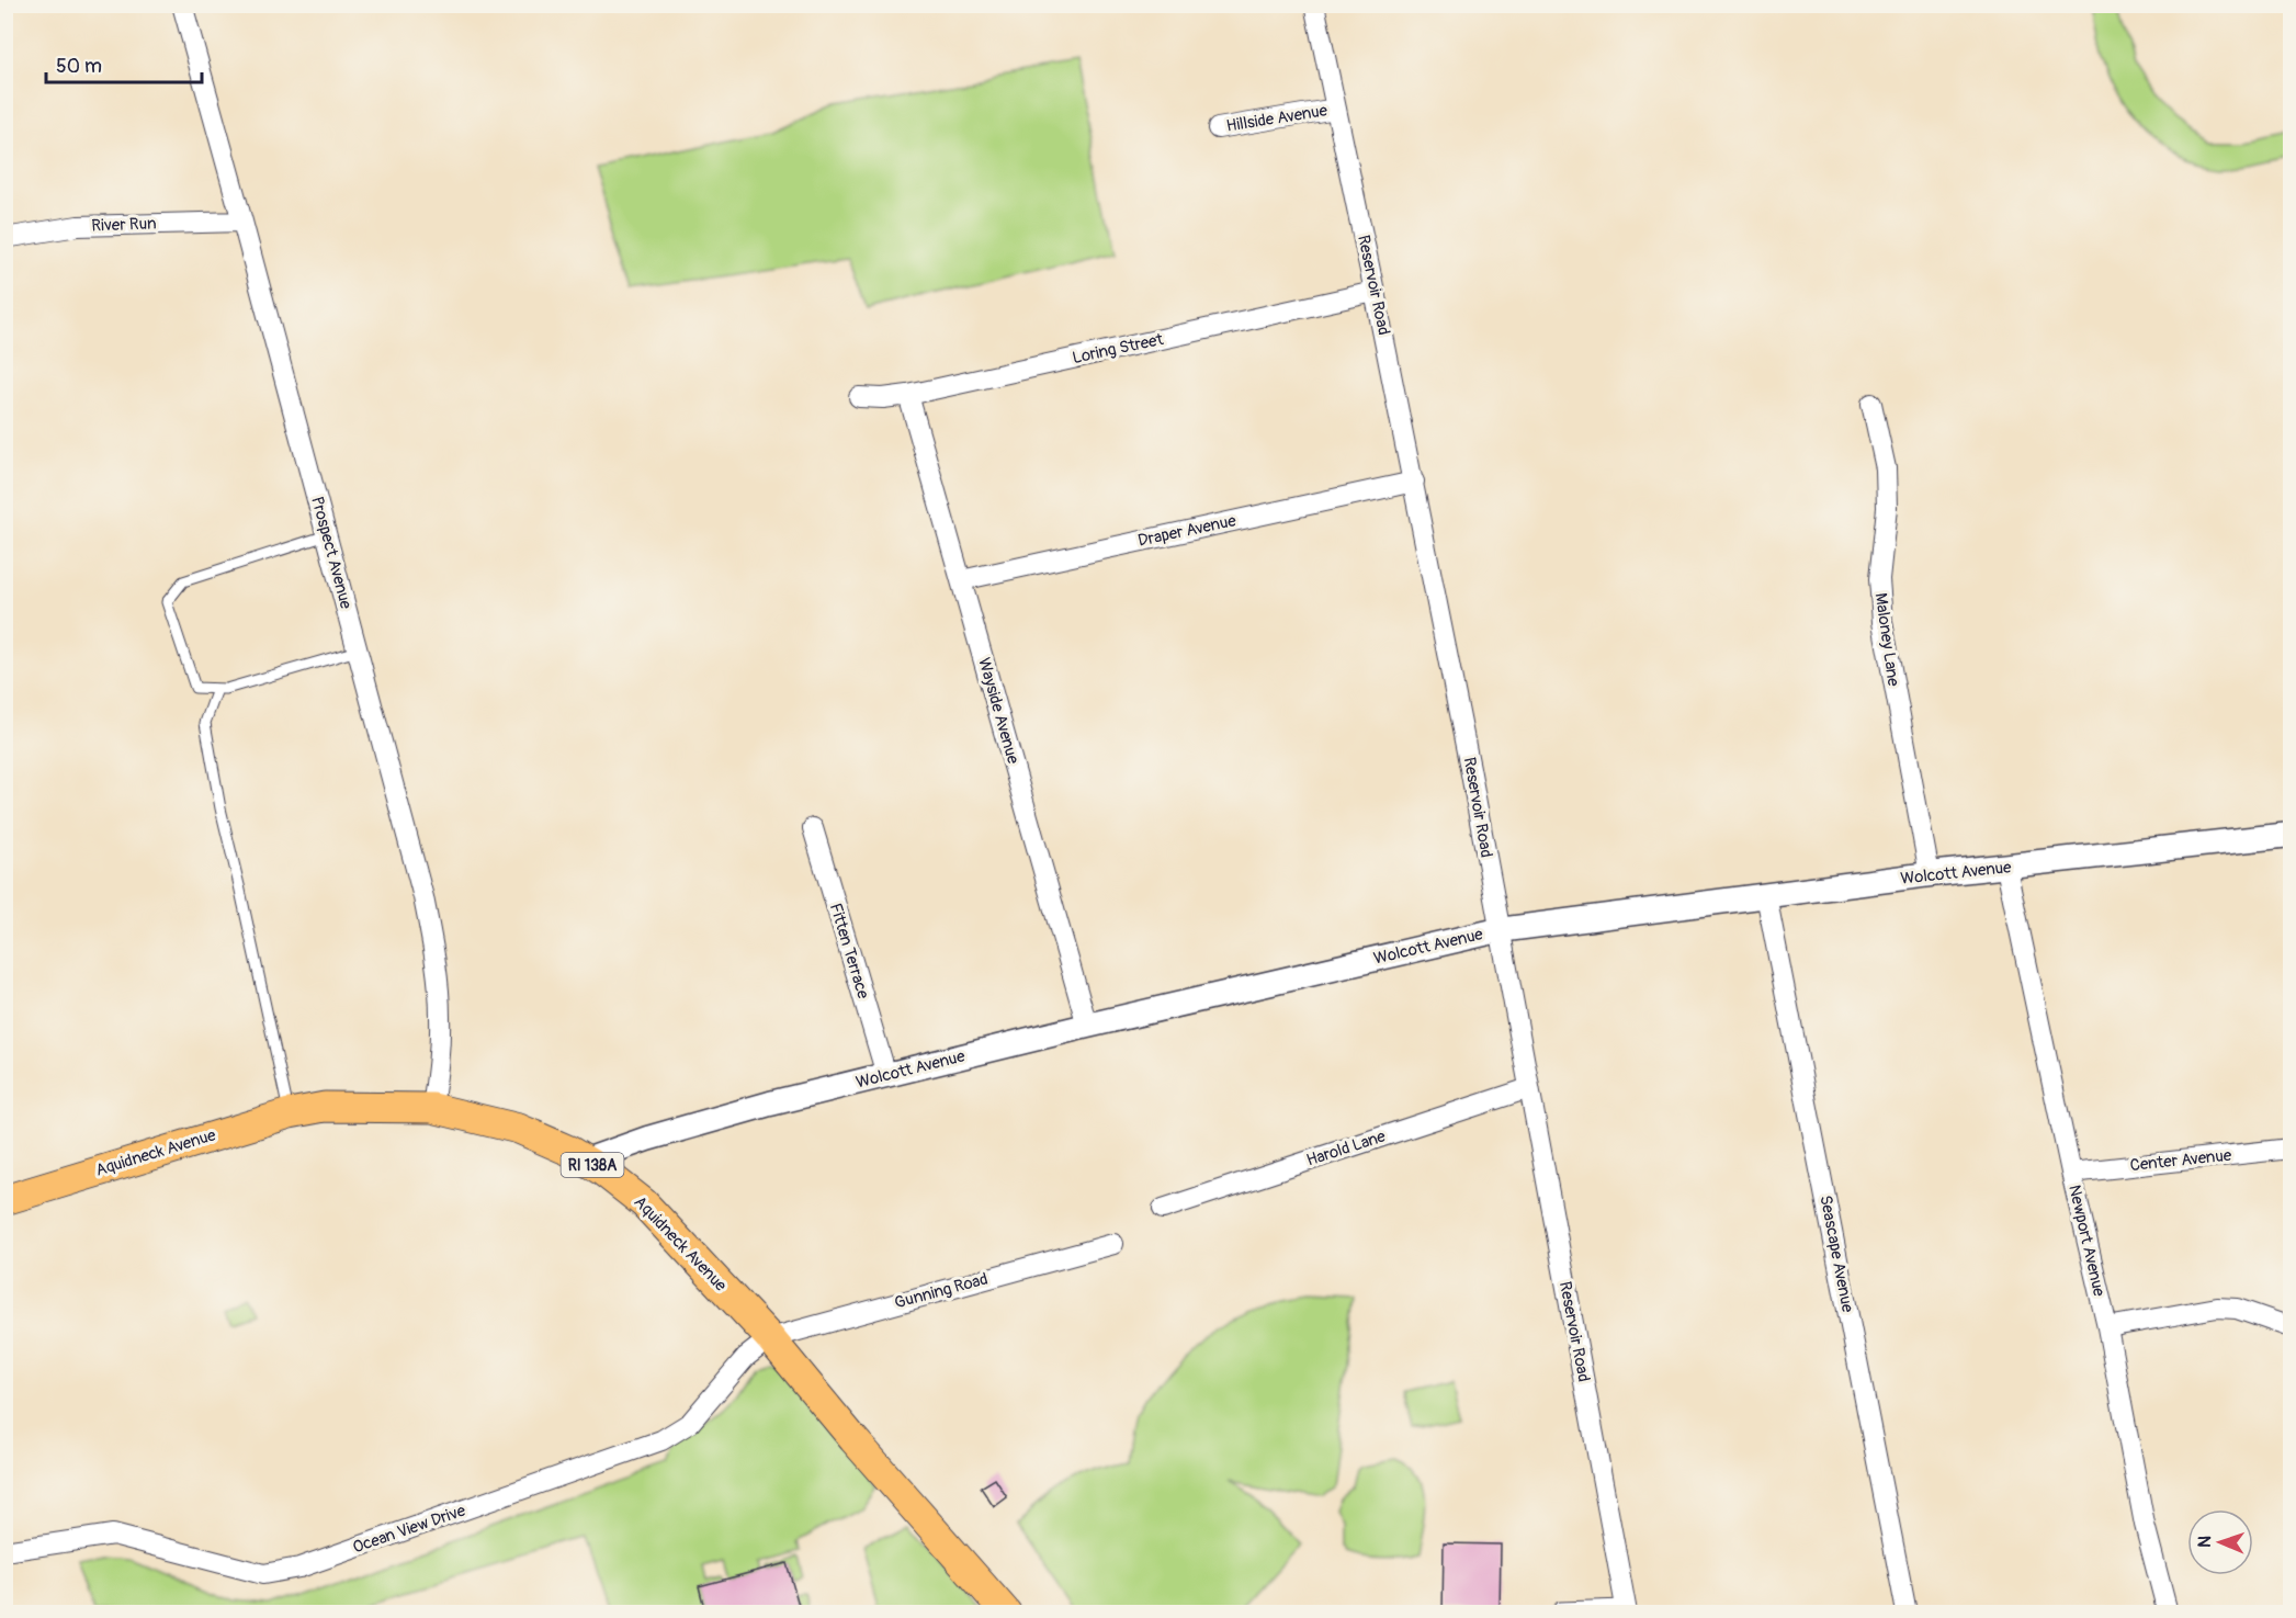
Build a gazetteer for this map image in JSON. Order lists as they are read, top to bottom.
{
  "streets": {
    "main road": ["Aquidneck Avenue", "RI 138A"],
    "street": [
      "Hillside Avenue",
      "River Run",
      "Reservoir Road",
      "Loring Street",
      "Draper Avenue",
      "Prospect Avenue",
      "Maloney Lane",
      "Wayside Avenue",
      "Wolcott Avenue",
      "Fitten Terrace",
      "Harold Lane",
      "Center Avenue",
      "Newport Avenue",
      "Seascape Avenue",
      "Gunning Road",
      "Ocean View Drive"
    ]
  },
  "crossings": [
    ["Hillside Avenue", "Reservoir Road"],
    ["River Run", "Prospect Avenue"],
    ["Reservoir Road", "Loring Street"],
    ["Reservoir Road", "Draper Avenue"],
    ["Reservoir Road", "Wolcott Avenue"],
    ["Reservoir Road", "Harold Lane"],
    ["Loring Street", "Wayside Avenue"],
    ["Draper Avenue", "Wayside Avenue"],
    ["Prospect Avenue", "Aquidneck Avenue"],
    ["Maloney Lane", "Wolcott Avenue"],
    ["Wayside Avenue", "Wolcott Avenue"],
    ["Wolcott Avenue", "Fitten Terrace"],
    ["Wolcott Avenue", "Aquidneck Avenue"],
    ["Wolcott Avenue", "Newport Avenue"],
    ["Wolcott Avenue", "Seascape Avenue"],
    ["Aquidneck Avenue", "Gunning Road"],
    ["Aquidneck Avenue", "Ocean View Drive"],
    ["Center Avenue", "Newport Avenue"],
    ["Gunning Road", "Ocean View Drive"]
  ],
  "scale_bar": "50 m",
  "north": "left"
}
